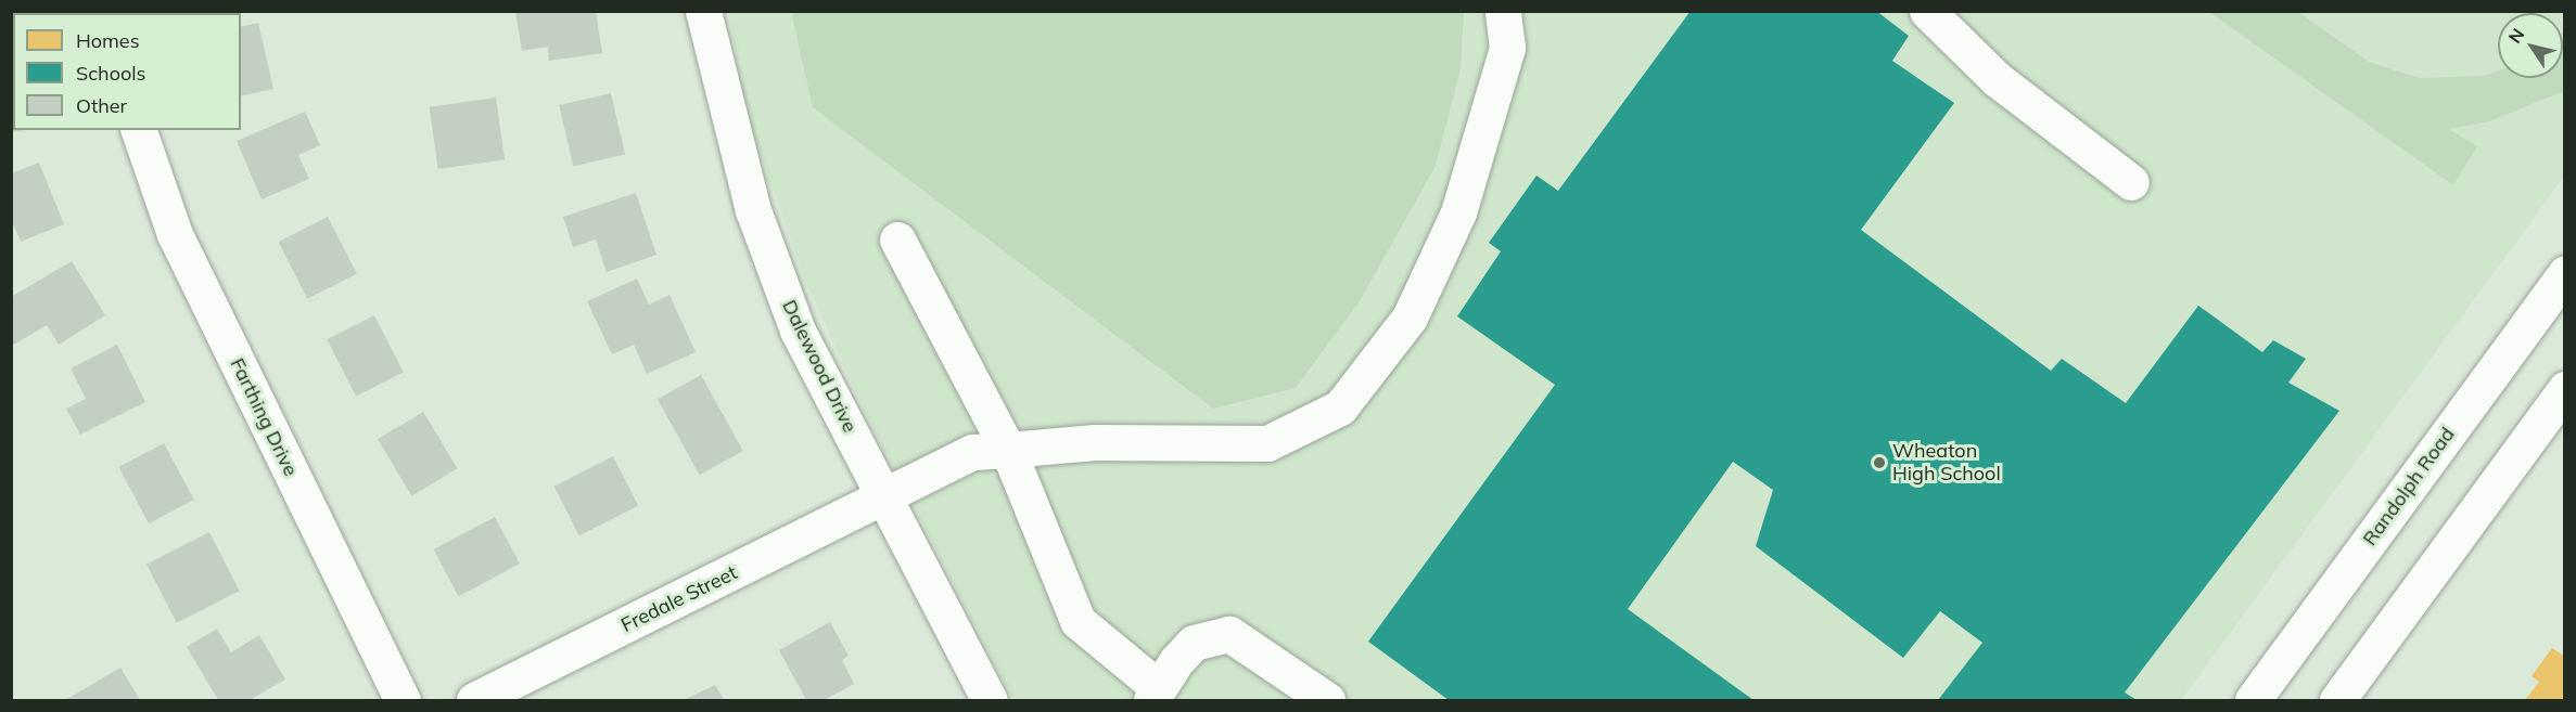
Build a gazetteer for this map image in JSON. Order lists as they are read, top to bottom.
{
  "streets": {
    "street": [
      "Dalewood Drive",
      "Farthing Drive",
      "Randolph Road",
      "Fredale Street"
    ]
  },
  "crossings": [
    ["Dalewood Drive", "Fredale Street"]
  ],
  "places": ["Wheaton High School"],
  "legend": ["Homes", "Schools", "Other"],
  "north": "top left"
}
